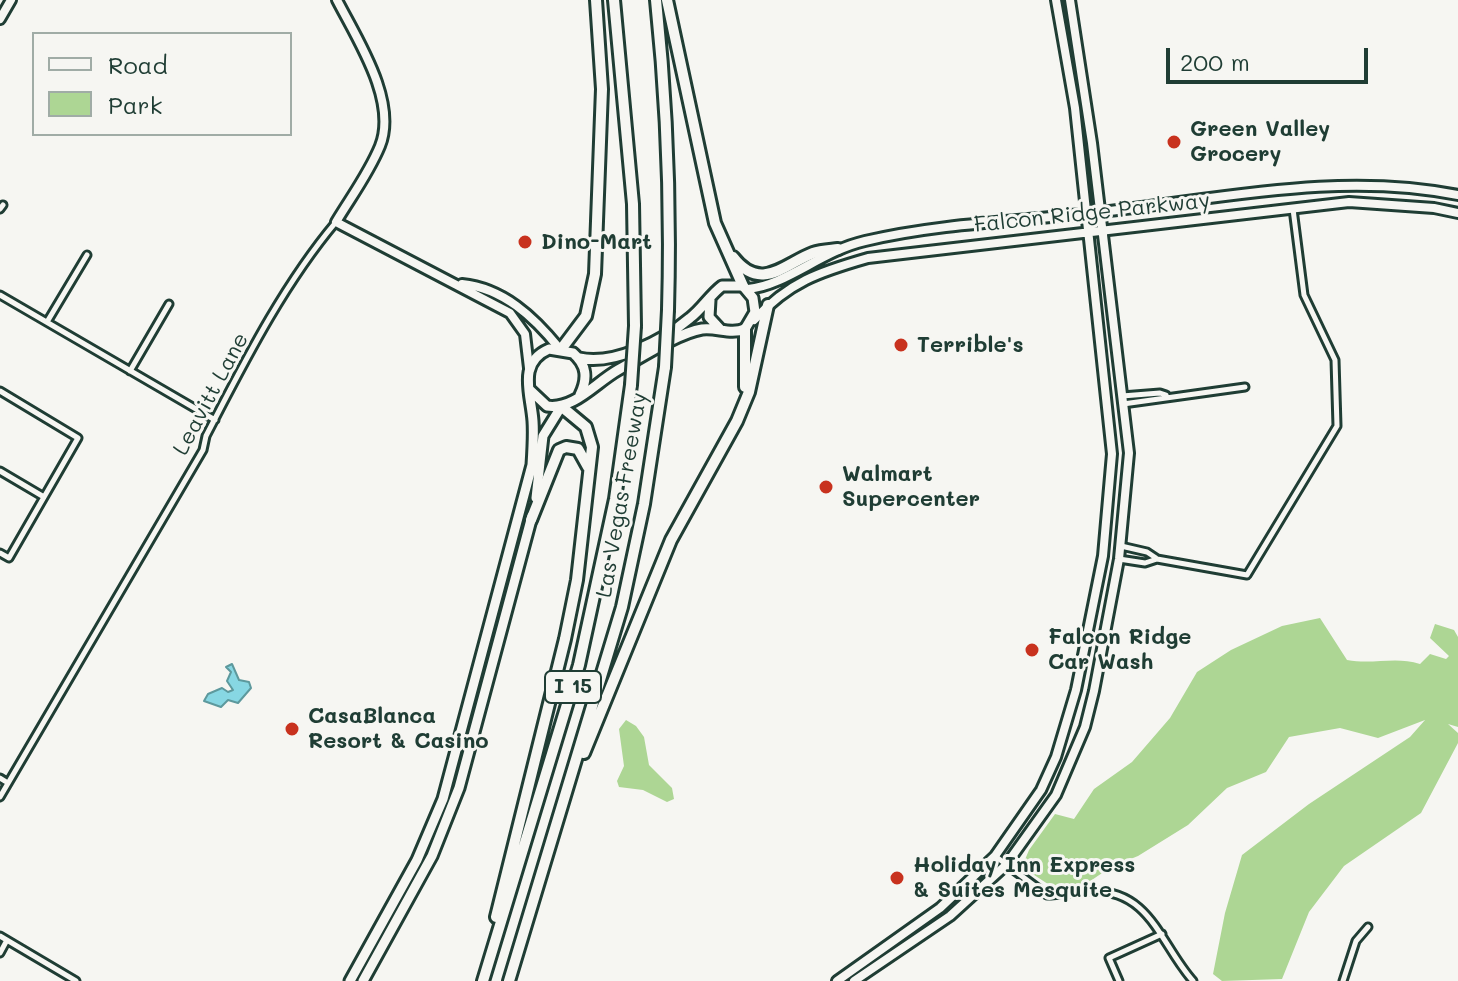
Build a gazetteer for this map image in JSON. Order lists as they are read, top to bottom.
{
  "streets": {
    "highway": ["Las Vegas Freeway", "I 15"],
    "main road": ["Falcon Ridge Parkway", "Leavitt Lane"]
  },
  "places": [
    "Green Valley Grocery",
    "Dino-Mart",
    "Terrible's",
    "Walmart Supercenter",
    "Falcon Ridge Car Wash",
    "CasaBlanca Resort & Casino",
    "Holiday Inn Express & Suites Mesquite"
  ],
  "legend": ["Road", "Park"],
  "scale_bar": "200 m"
}
